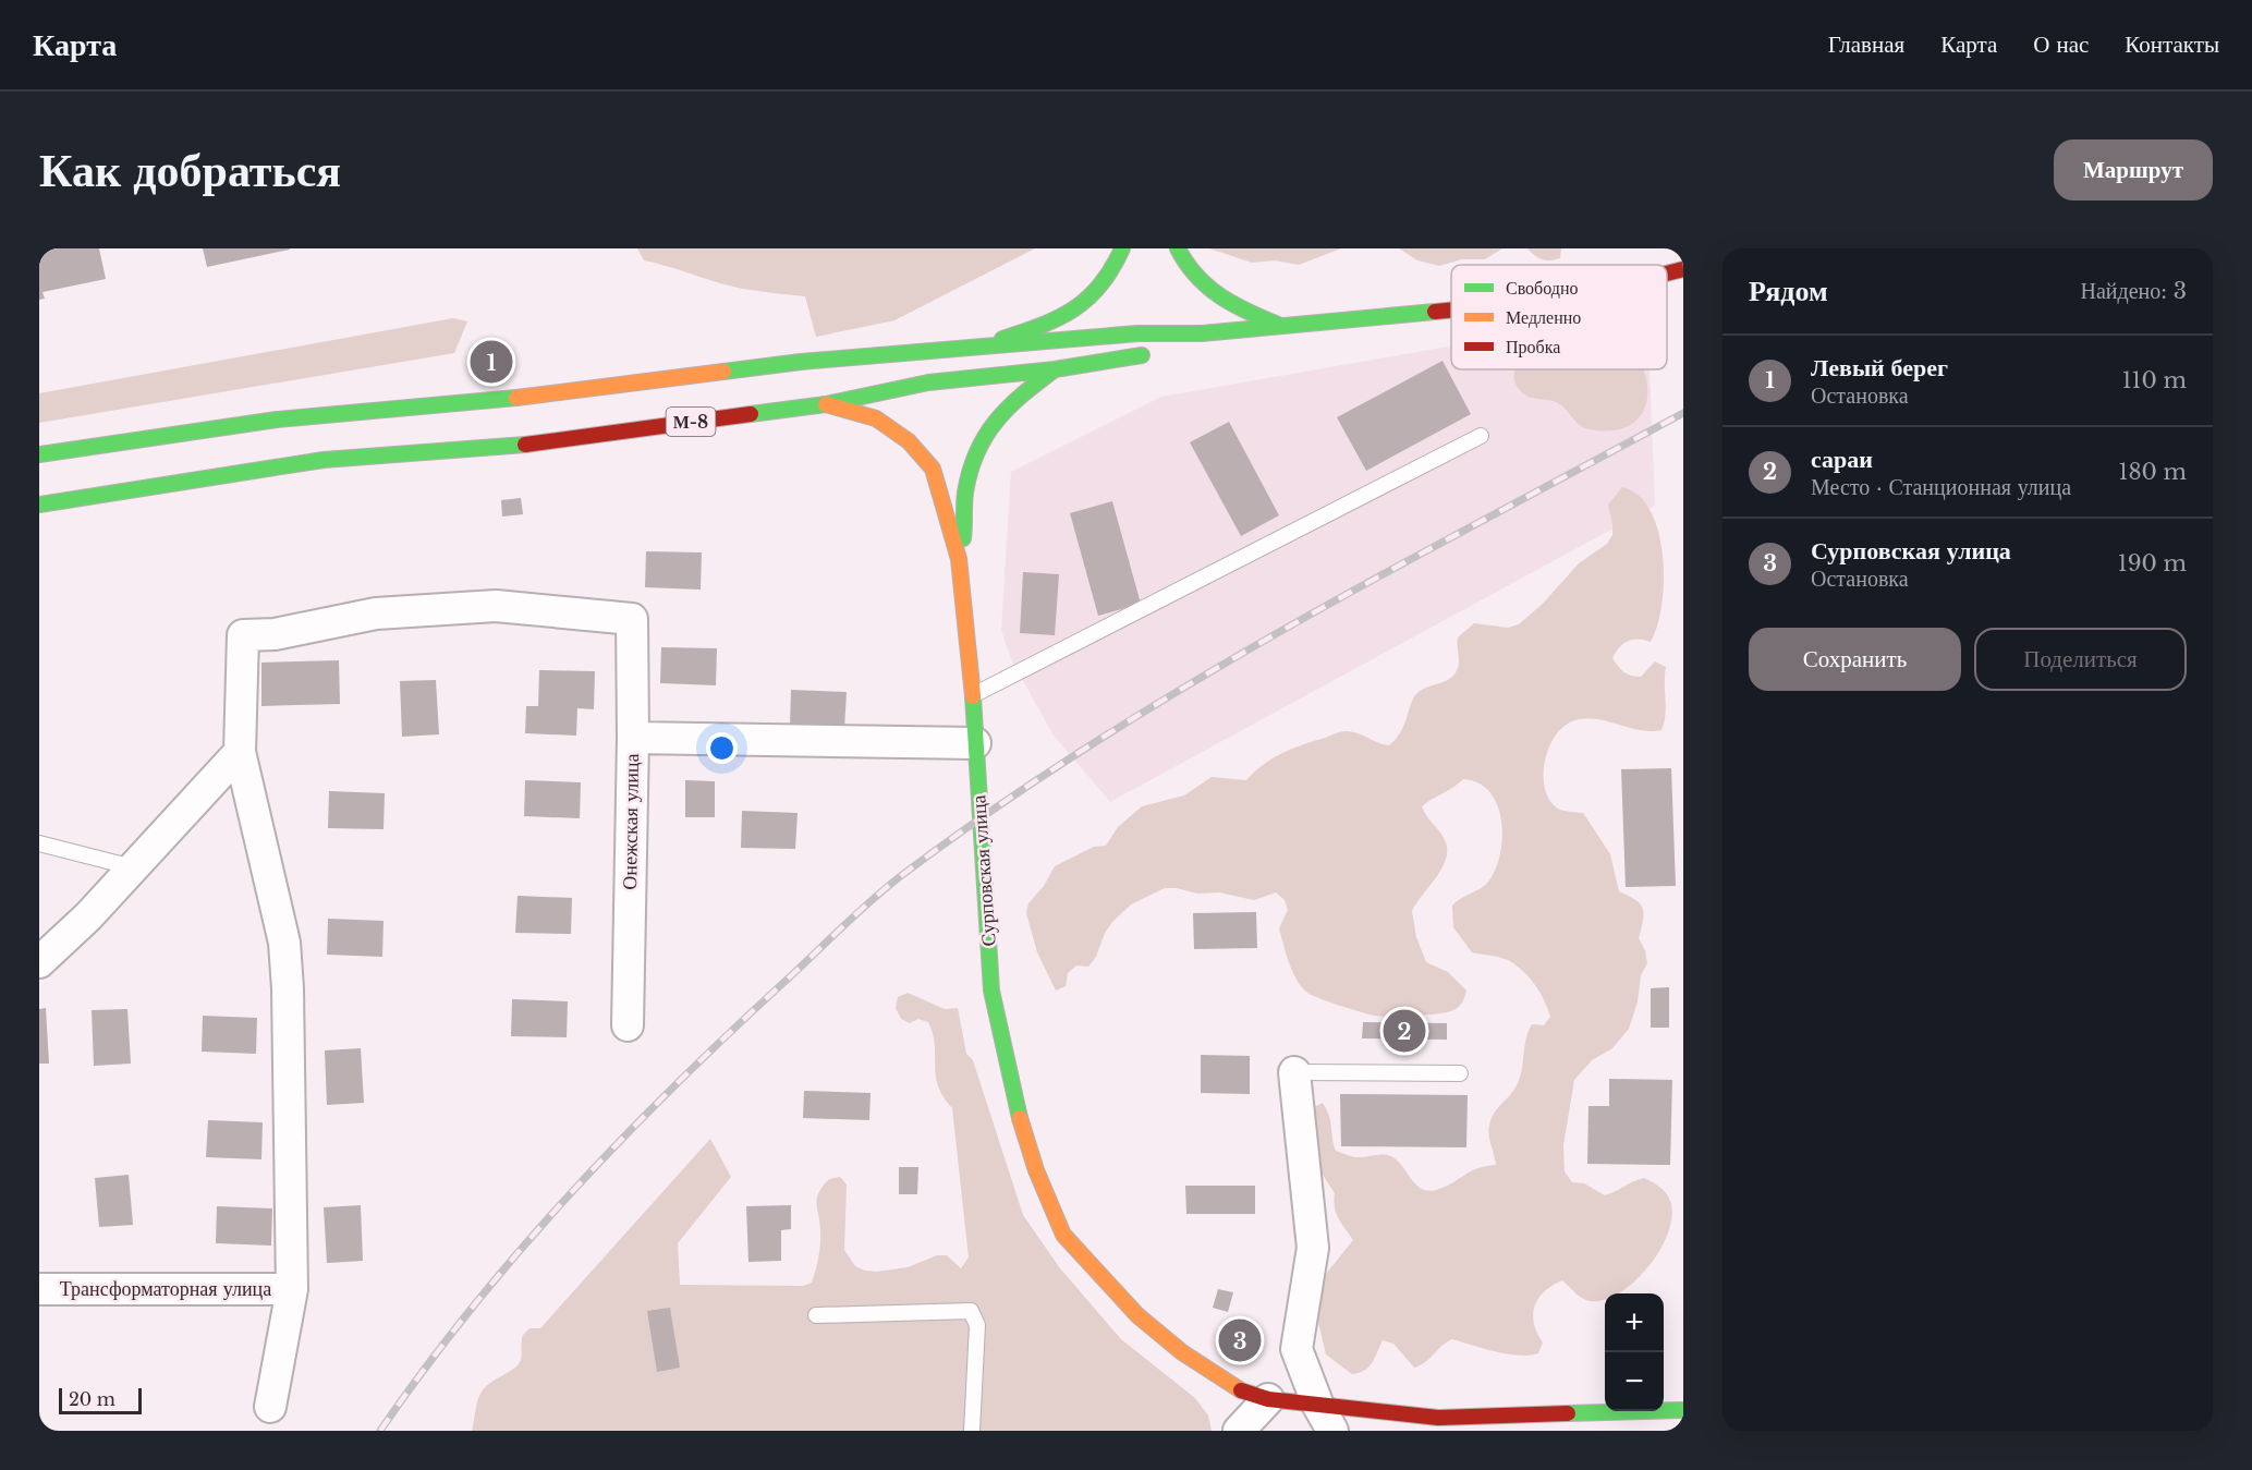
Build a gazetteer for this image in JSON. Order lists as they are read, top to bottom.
{
  "streets": {
    "main road": ["М-8", "Сурповская улица"],
    "street": ["Онежская улица", "Трансформаторная улица"]
  },
  "legend": ["Свободно", "Медленно", "Пробка"],
  "scale_bar": "20 m",
  "page": {
    "header": "Карта",
    "nav": [
      "Главная",
      "Карта",
      "О нас",
      "Контакты"
    ],
    "buttons": [
      "Маршрут",
      ["Сохранить", "Поделиться"]
    ],
    "title": "Как добраться",
    "heading": ["Рядом", "Найдено: 3"],
    "list": [
      {
        "mark": "1",
        "name": "Левый берег",
        "note": "Остановка",
        "value": "110 m"
      },
      {
        "mark": "2",
        "name": "сараи",
        "note": "Место · Станционная улица",
        "value": "180 m"
      },
      {
        "mark": "3",
        "name": "Сурповская улица",
        "note": "Остановка",
        "value": "190 m"
      }
    ],
    "pins": ["1", "2", "3"],
    "map_buttons": ["+", "−"],
    "scale": "20 m"
  }
}
